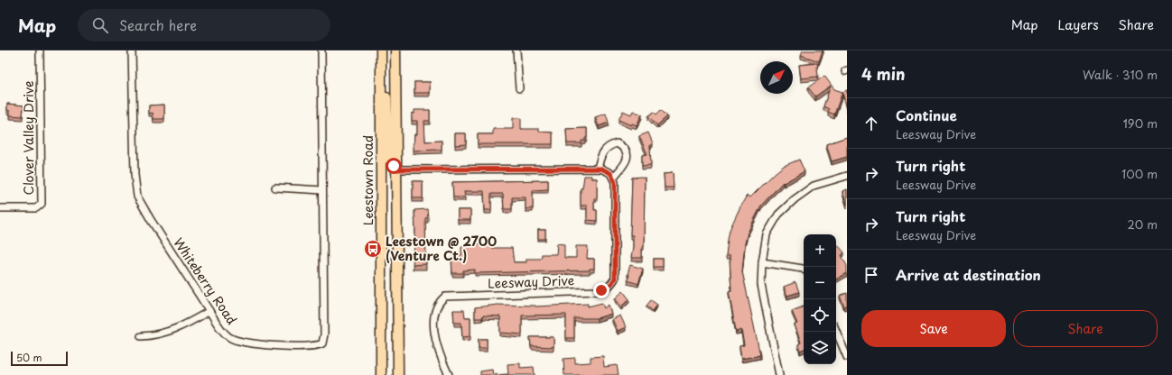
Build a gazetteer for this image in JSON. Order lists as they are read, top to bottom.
{
  "streets": {
    "main road": ["Leestown Road"],
    "street": ["Clover Valley Drive", "Whiteberry Road", "Leesway Drive"]
  },
  "places": {
    "bus stop": ["Leestown @ 2700 (Venture Ct.)"]
  },
  "scale_bar": "50 m",
  "north": "top right",
  "page": {
    "header": "Map",
    "search": "Search here",
    "nav": ["Map", "Layers", "Share"],
    "heading": ["4 min", "Walk · 310 m"],
    "list": [
      ["Continue", "Leesway Drive", "190 m"],
      ["Turn right", "Leesway Drive", "100 m"],
      ["Turn right", "Leesway Drive", "20 m"],
      "Arrive at destination"
    ],
    "map_buttons": ["+", "−"],
    "buttons": ["Save", "Share"],
    "scale": "50 m"
  }
}
